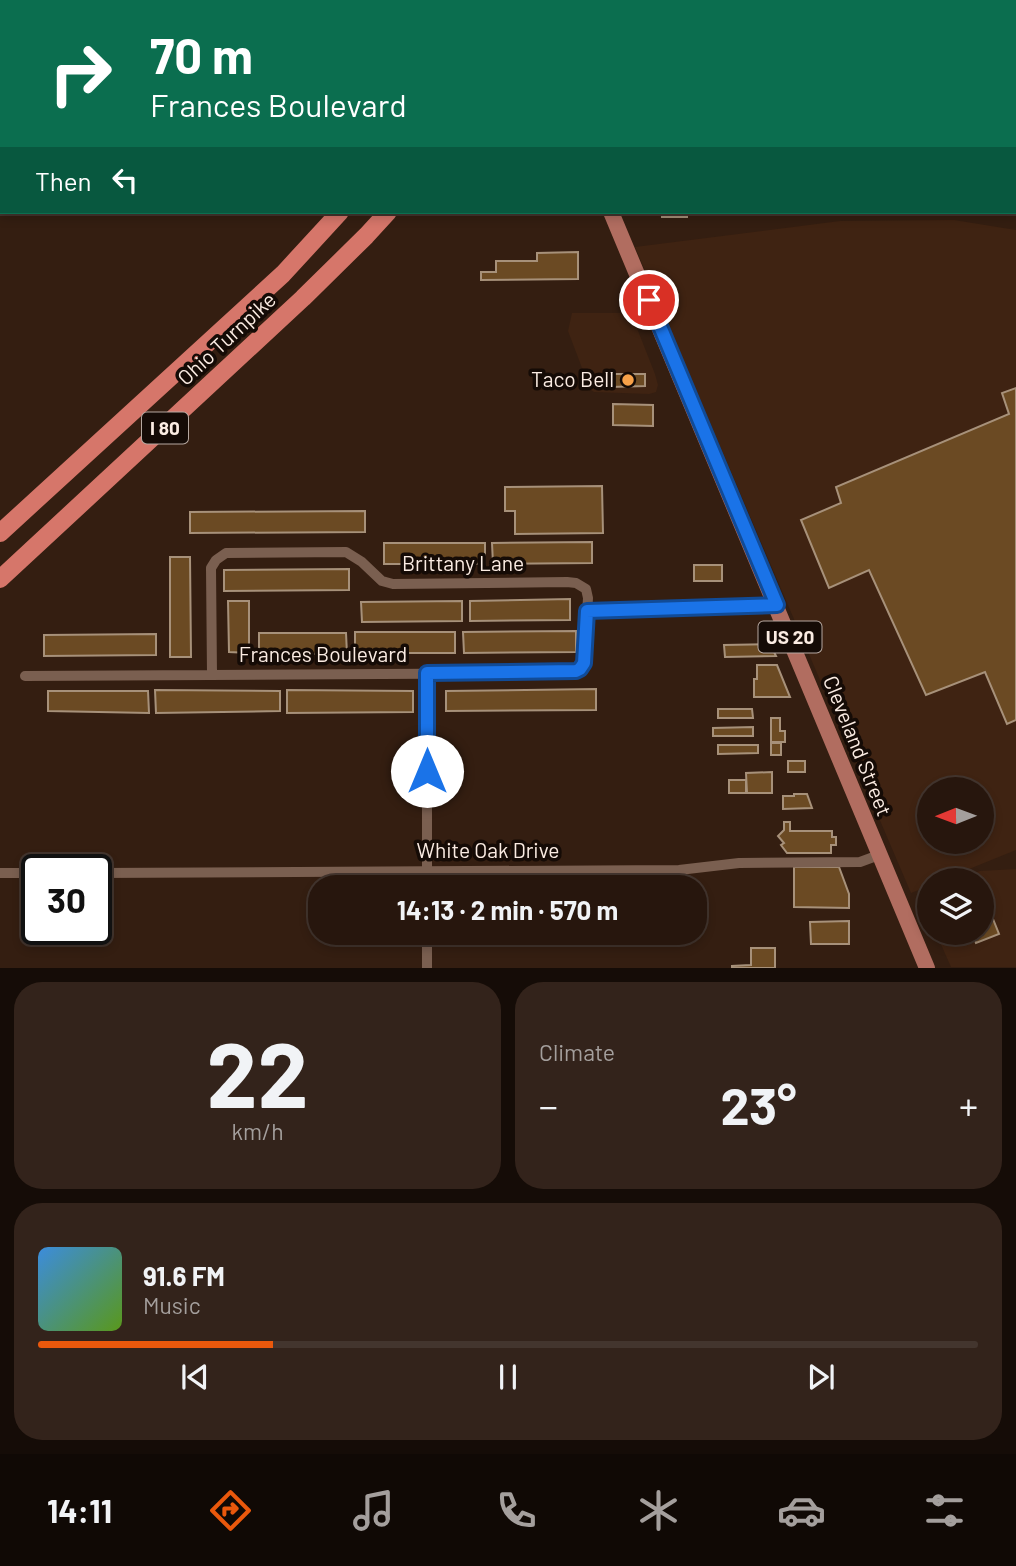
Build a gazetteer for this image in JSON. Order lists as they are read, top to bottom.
{
  "streets": {
    "highway": ["Ohio Turnpike", "I 80"],
    "main road": ["US 20", "Cleveland Street"],
    "street": ["Brittany Lane", "Frances Boulevard", "White Oak Drive"]
  },
  "crossings": [
    ["Brittany Lane", "Frances Boulevard"],
    ["Cleveland Street", "White Oak Drive"]
  ],
  "places": ["Taco Bell"],
  "north": "left",
  "page": {
    "turn": ["70 m", "Frances Boulevard"],
    "then": "Then",
    "limit": "30",
    "trip": "14:13 · 2 min · 570 m",
    "tile": [
      ["22", "km/h"],
      "Climate"
    ],
    "heat": ["−", "23°", "+"],
    "song": ["91.6 FM", "Music"],
    "tabs": "14:11"
  }
}
